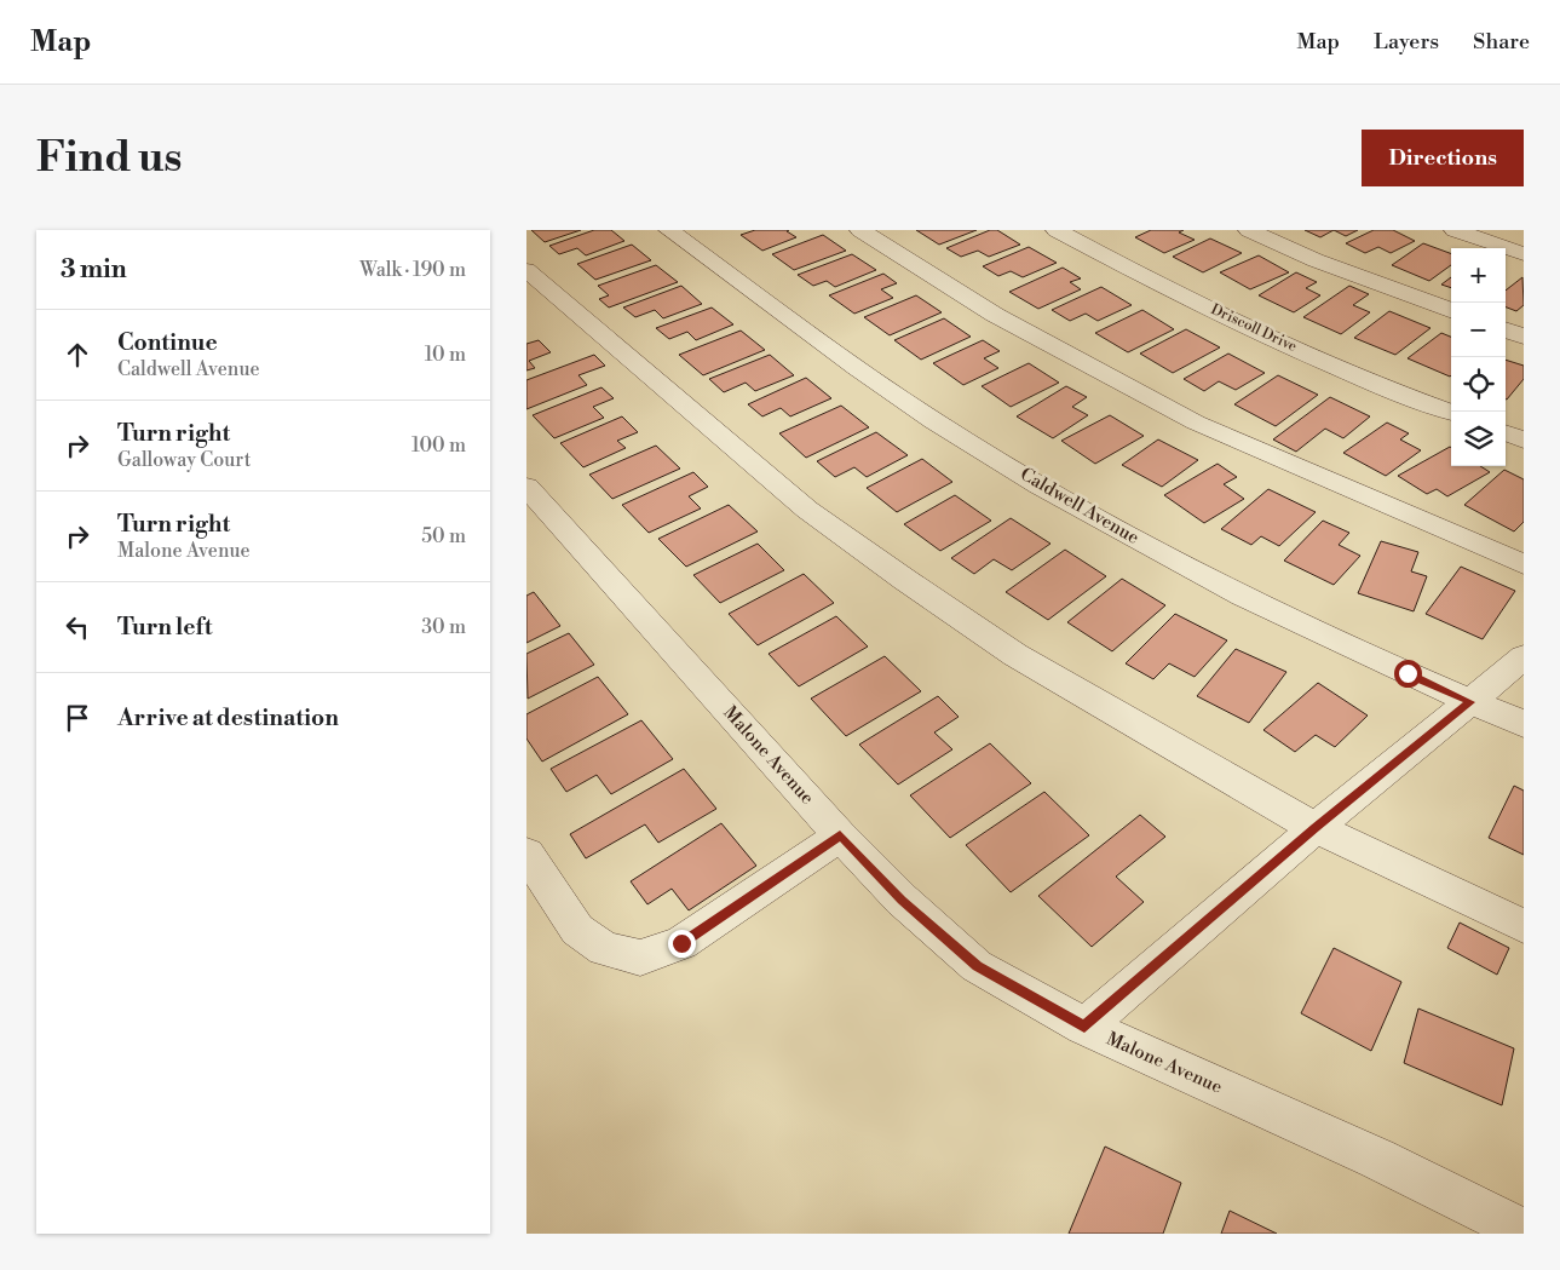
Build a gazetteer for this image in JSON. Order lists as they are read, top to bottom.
{
  "streets": {
    "street": ["Driscoll Drive", "Caldwell Avenue", "Malone Avenue"]
  },
  "page": {
    "header": "Map",
    "nav": ["Map", "Layers", "Share"],
    "buttons": "Directions",
    "title": "Find us",
    "heading": ["3 min", "Walk · 190 m"],
    "map_buttons": ["+", "−"],
    "list": [
      ["Continue", "Caldwell Avenue", "10 m"],
      ["Turn right", "Galloway Court", "100 m"],
      ["Turn right", "Malone Avenue", "50 m"],
      ["Turn left", "30 m"],
      "Arrive at destination"
    ]
  }
}
